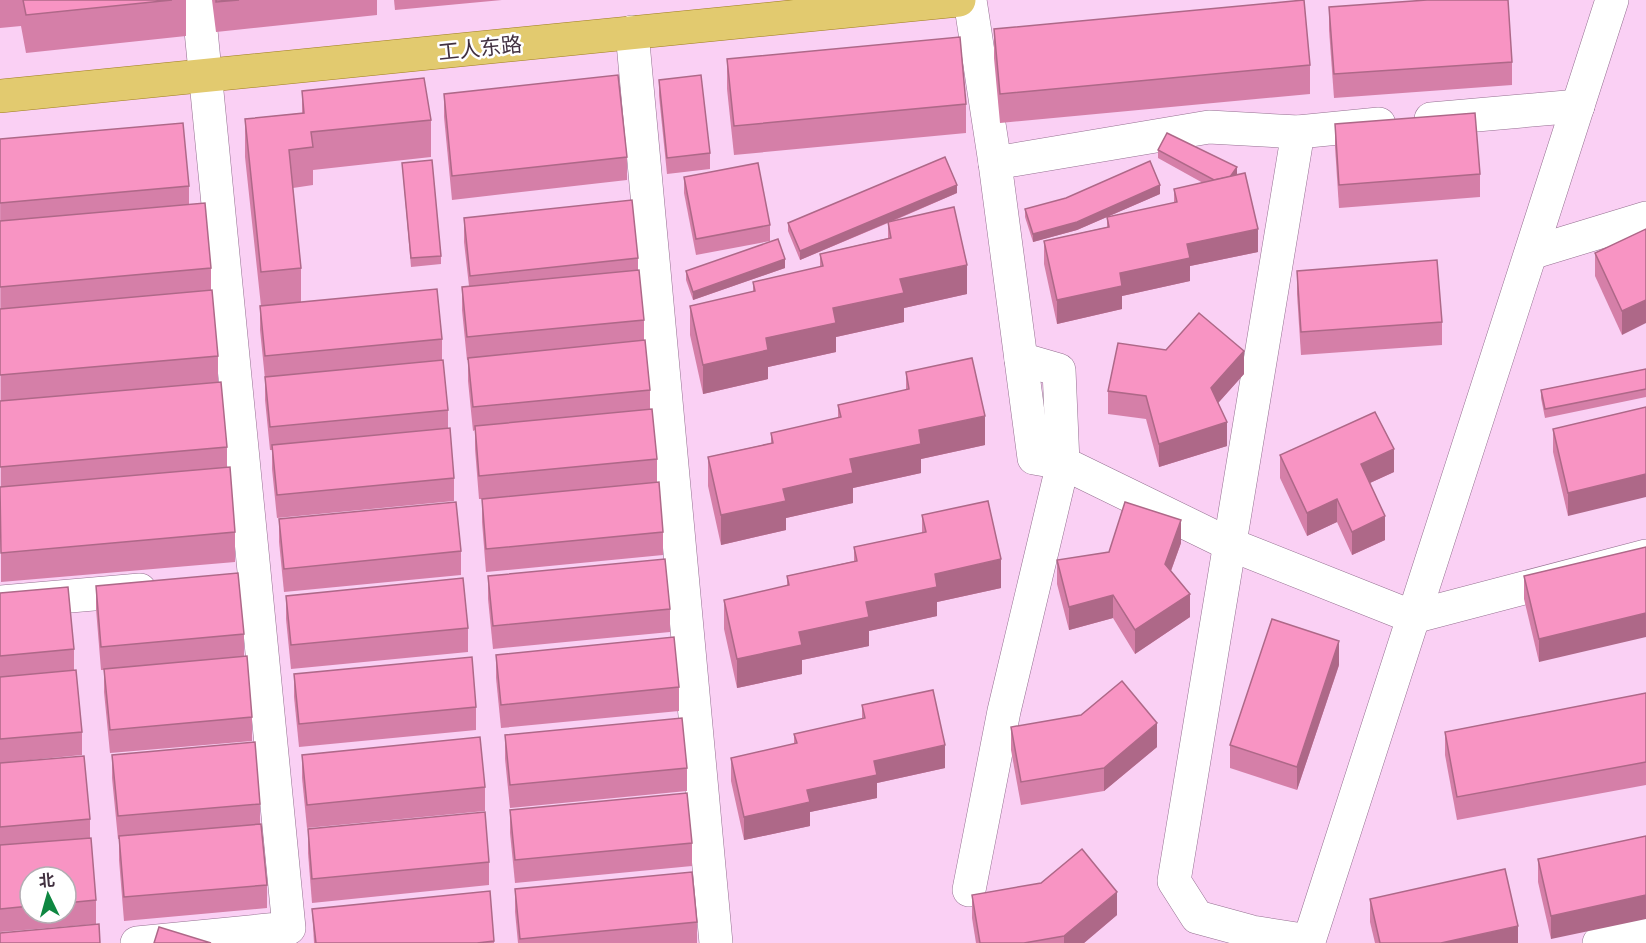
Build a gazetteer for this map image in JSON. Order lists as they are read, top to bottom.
{
  "streets": {
    "main road": ["工人东路"]
  },
  "north": "top"
}
